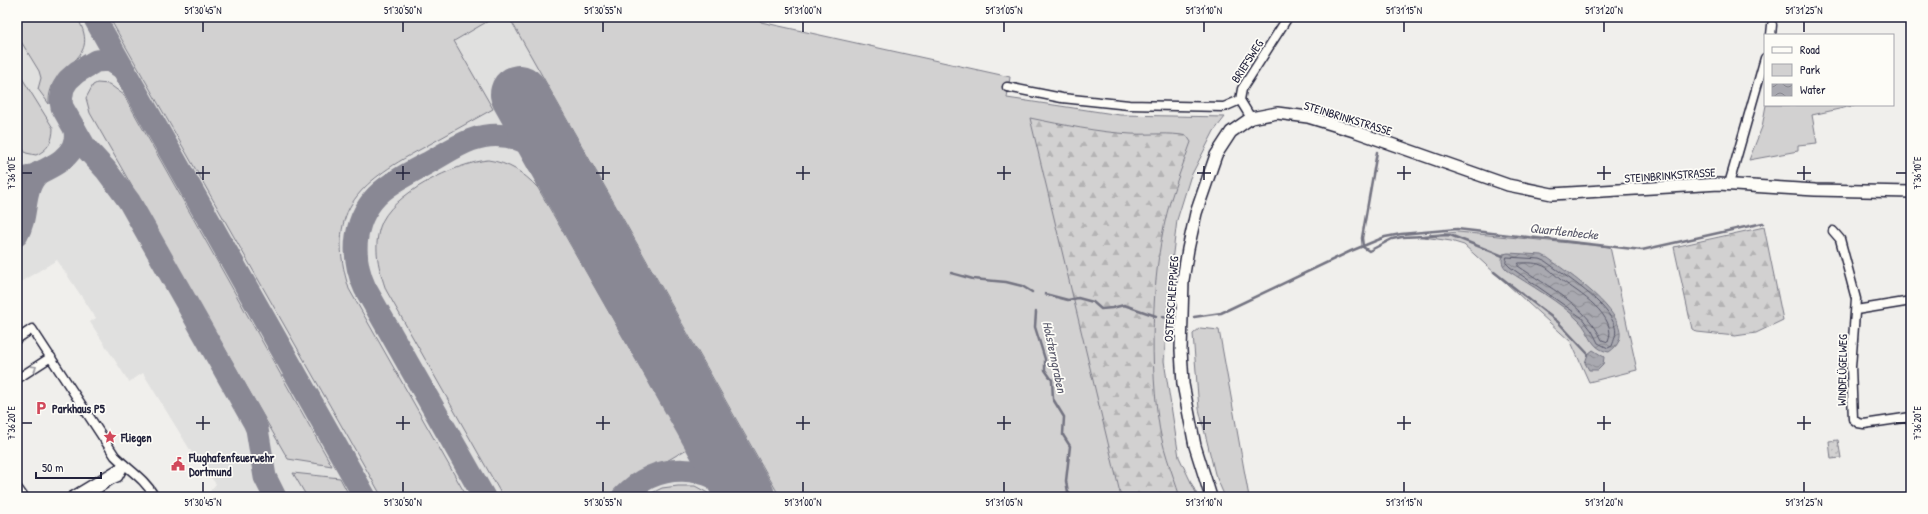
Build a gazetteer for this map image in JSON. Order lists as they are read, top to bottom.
{
  "streets": {
    "street": [
      "BRIEFSWEG",
      "STEINBRINKSTRASSE",
      "OSTERSCHLEPPWEG",
      "WINDFLÜGELWEG"
    ]
  },
  "crossings": [
    ["BRIEFSWEG", "STEINBRINKSTRASSE"],
    ["BRIEFSWEG", "OSTERSCHLEPPWEG"],
    ["STEINBRINKSTRASSE", "OSTERSCHLEPPWEG"]
  ],
  "water": ["Quartlenbecke", "Holsterngraben"],
  "places": {
    "parking": ["Parkhaus P5"],
    "place": ["Fliegen"],
    "public building": ["Flughafenfeuerwehr Dortmund"]
  },
  "legend": ["Road", "Park", "Water"],
  "scale_bar": "50 m",
  "coordinates": [
    "51°30'45\"N",
    "51°30'50\"N",
    "51°30'55\"N",
    "51°31'00\"N",
    "51°31'05\"N",
    "51°31'10\"N",
    "51°31'15\"N",
    "51°31'20\"N",
    "51°31'25\"N",
    "7°36'10\"E",
    "7°36'20\"E"
  ]
}
